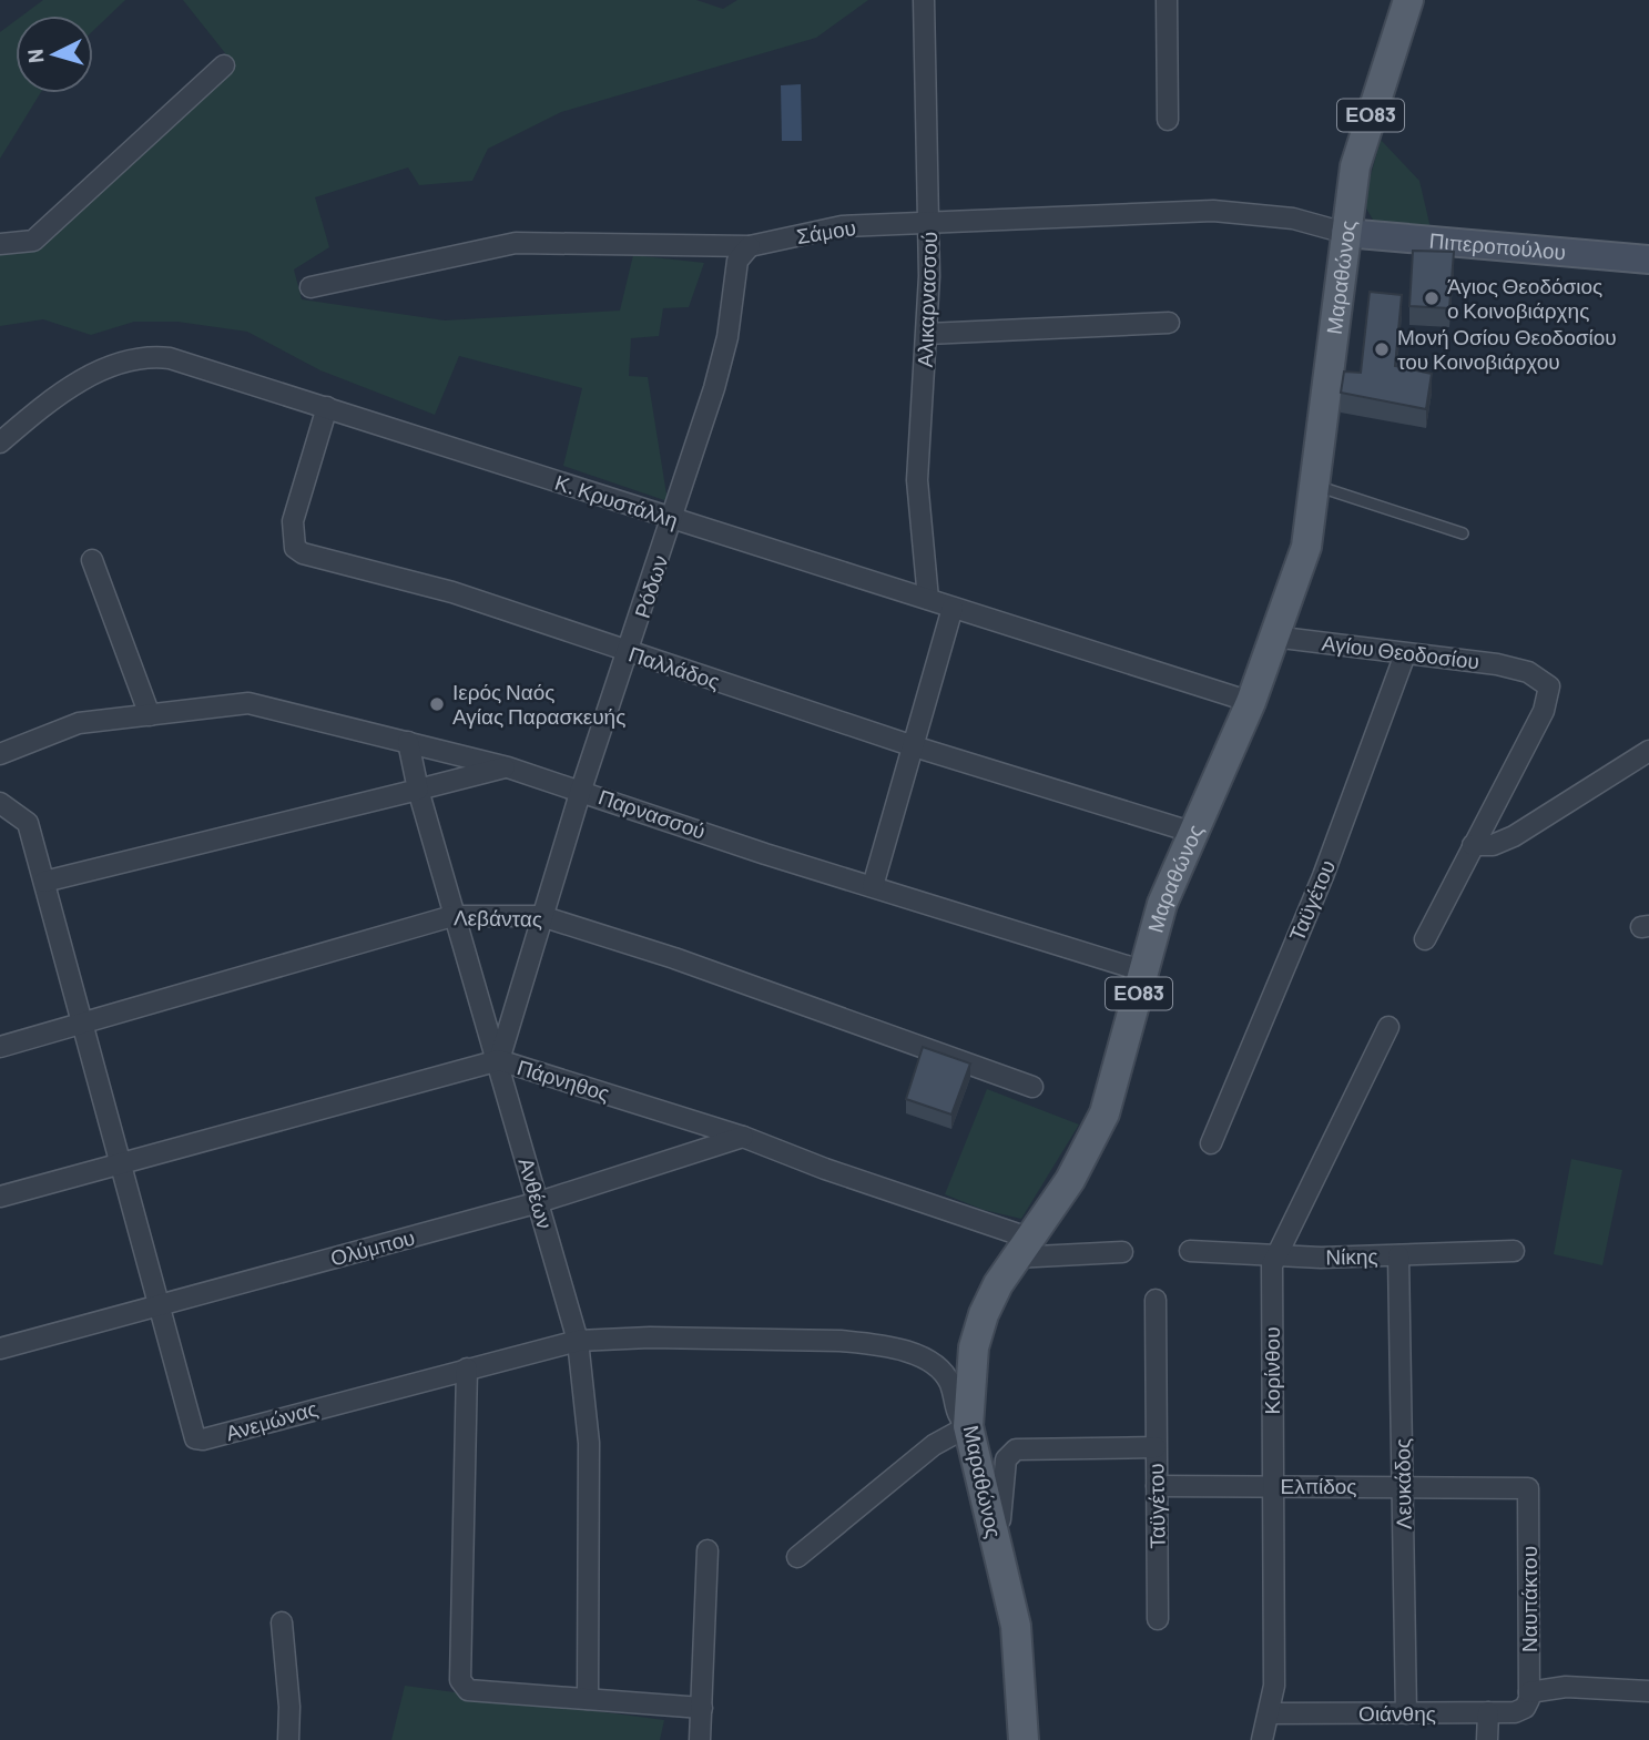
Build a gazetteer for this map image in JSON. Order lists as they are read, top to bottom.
{
  "streets": {
    "main road": ["ΕΟ83", "Μαραθώνος"],
    "street": [
      "Σάμου",
      "Πιπεροπούλου",
      "Αλικαρνασσού",
      "Κ. Κρυστάλλη",
      "Ρόδων",
      "Αγίου Θεοδοσίου",
      "Παλλάδος",
      "Παρνασσού",
      "Ταϋγέτου",
      "Λεβάντας",
      "Πάρνηθος",
      "Ανθέων",
      "Ολύμπου",
      "Νίκης",
      "Κορίνθου",
      "Ανεμώνας",
      "Λευκάδος",
      "Ελπίδος",
      "Ναυπάκτου",
      "Οιάνθης"
    ]
  },
  "crossings": [
    ["Σάμου", "Πιπεροπούλου"],
    ["Σάμου", "Μαραθώνος"],
    ["Σάμου", "Αλικαρνασσού"],
    ["Σάμου", "Ρόδων"],
    ["Πιπεροπούλου", "Μαραθώνος"],
    ["Μαραθώνος", "Κ. Κρυστάλλη"],
    ["Μαραθώνος", "Αγίου Θεοδοσίου"],
    ["Μαραθώνος", "Παλλάδος"],
    ["Μαραθώνος", "Παρνασσού"],
    ["Μαραθώνος", "Πάρνηθος"],
    ["Μαραθώνος", "Ανεμώνας"],
    ["Αλικαρνασσού", "Κ. Κρυστάλλη"],
    ["Κ. Κρυστάλλη", "Ρόδων"],
    ["Κ. Κρυστάλλη", "Παλλάδος"],
    ["Ρόδων", "Παλλάδος"],
    ["Ρόδων", "Παρνασσού"],
    ["Ρόδων", "Λεβάντας"],
    ["Ρόδων", "Πάρνηθος"],
    ["Ρόδων", "Ανθέων"],
    ["Αγίου Θεοδοσίου", "Ταϋγέτου"],
    ["Παρνασσού", "Ανθέων"],
    ["Ταϋγέτου", "Ελπίδος"],
    ["Λεβάντας", "Ανθέων"],
    ["Λεβάντας", "Ανεμώνας"],
    ["Πάρνηθος", "Ανθέων"],
    ["Πάρνηθος", "Ολύμπου"],
    ["Πάρνηθος", "Ανεμώνας"],
    ["Ανθέων", "Ολύμπου"],
    ["Ανθέων", "Ανεμώνας"],
    ["Ολύμπου", "Ανεμώνας"],
    ["Νίκης", "Κορίνθου"],
    ["Νίκης", "Λευκάδος"],
    ["Κορίνθου", "Ελπίδος"],
    ["Κορίνθου", "Οιάνθης"],
    ["Λευκάδος", "Ελπίδος"],
    ["Λευκάδος", "Οιάνθης"],
    ["Ελπίδος", "Ναυπάκτου"],
    ["Ναυπάκτου", "Οιάνθης"]
  ],
  "places": ["Άγιος Θεοδόσιος ο Κοινοβιάρχης", "Μονή Οσίου Θεοδοσίου του Κοινοβιάρχου", "Ιερός Ναός Αγίας Παρασκευής"],
  "north": "left"
}
